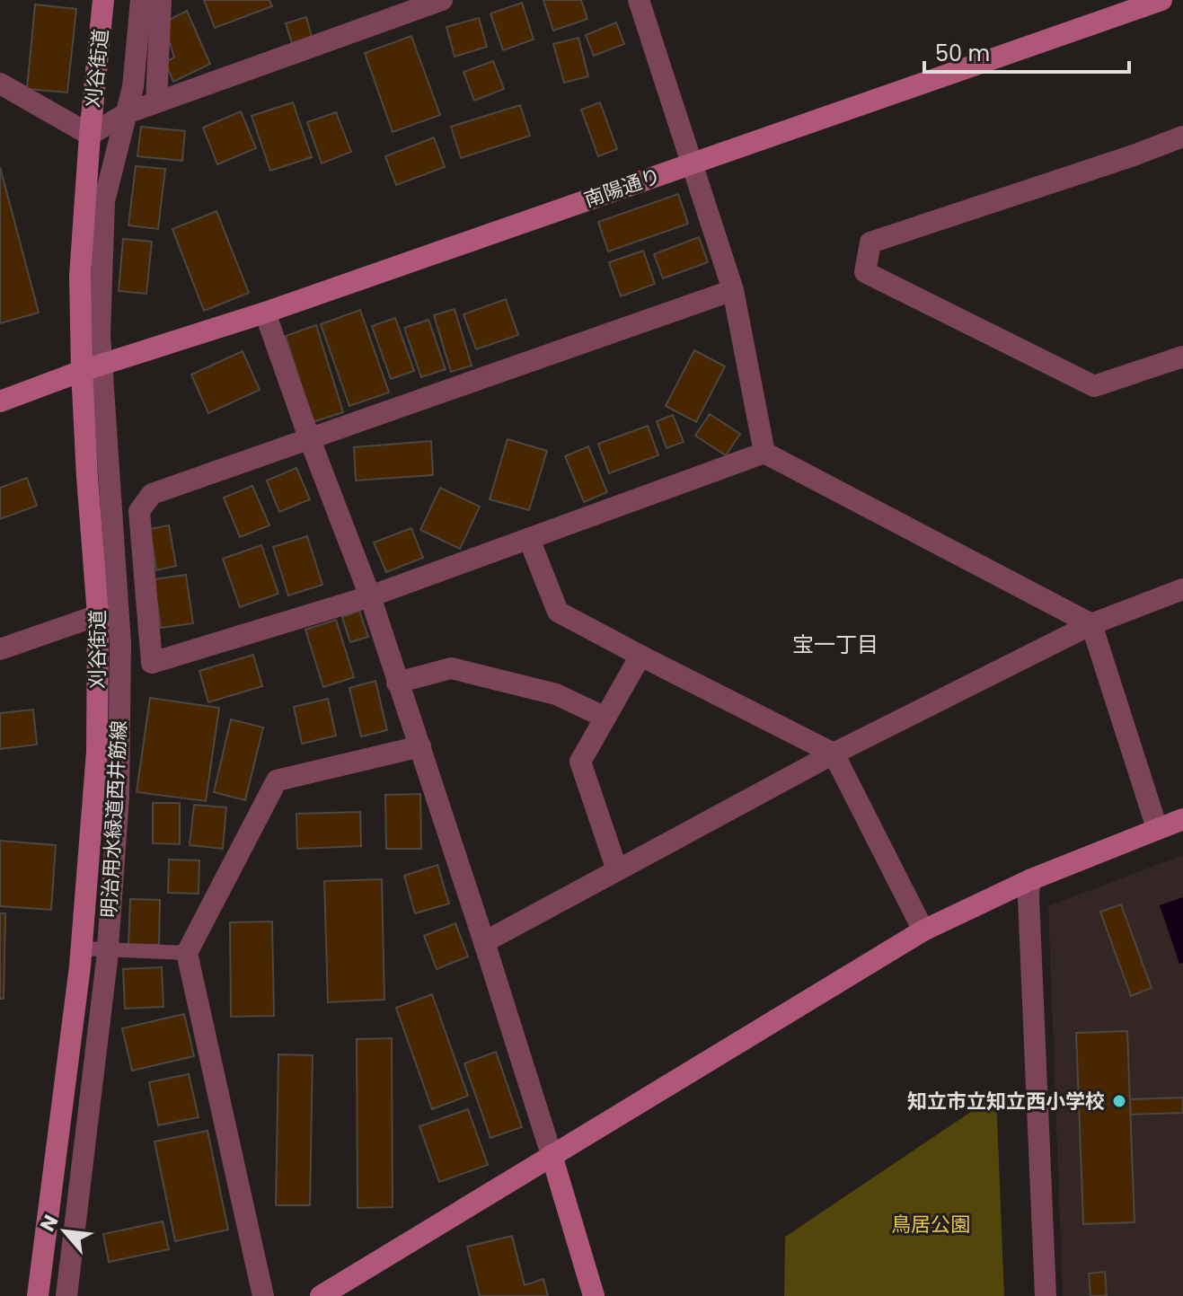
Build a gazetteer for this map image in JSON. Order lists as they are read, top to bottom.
{
  "streets": {
    "street": ["刈谷街道", "南陽通り", "明治用水緑道西井筋線"]
  },
  "crossings": [
    ["刈谷街道", "南陽通り"],
    ["刈谷街道", "明治用水緑道西井筋線"],
    ["南陽通り", "明治用水緑道西井筋線"]
  ],
  "districts": ["宝一丁目"],
  "parks": ["鳥居公園"],
  "places": ["知立市立知立西小学校"],
  "scale_bar": "50 m",
  "north": "top left"
}
